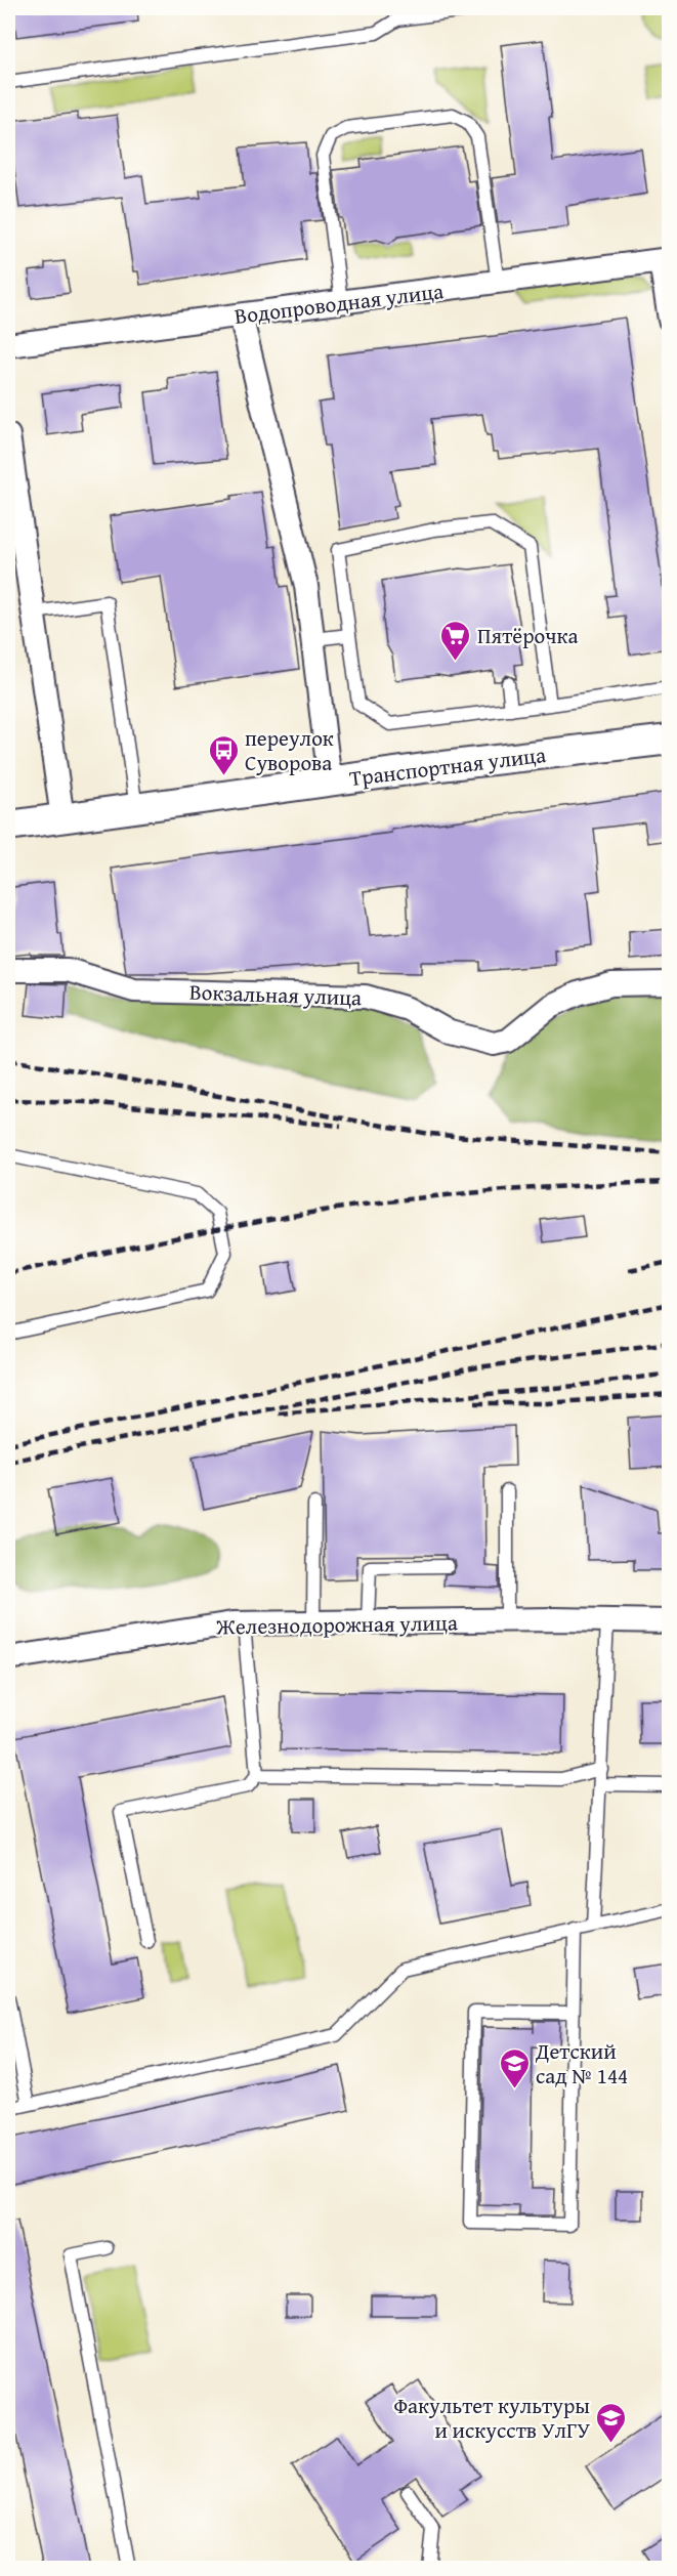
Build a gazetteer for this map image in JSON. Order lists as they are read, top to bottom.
{
  "streets": {
    "street": [
      "Водопроводная улица",
      "Транспортная улица",
      "Вокзальная улица",
      "Железнодорожная улица"
    ]
  },
  "places": {
    "supermarket": ["Пятёрочка"],
    "bus stop": ["переулок Суворова"],
    "school or university": ["Детский сад № 144", "Факультет культуры и искусств УлГУ"]
  }
}
